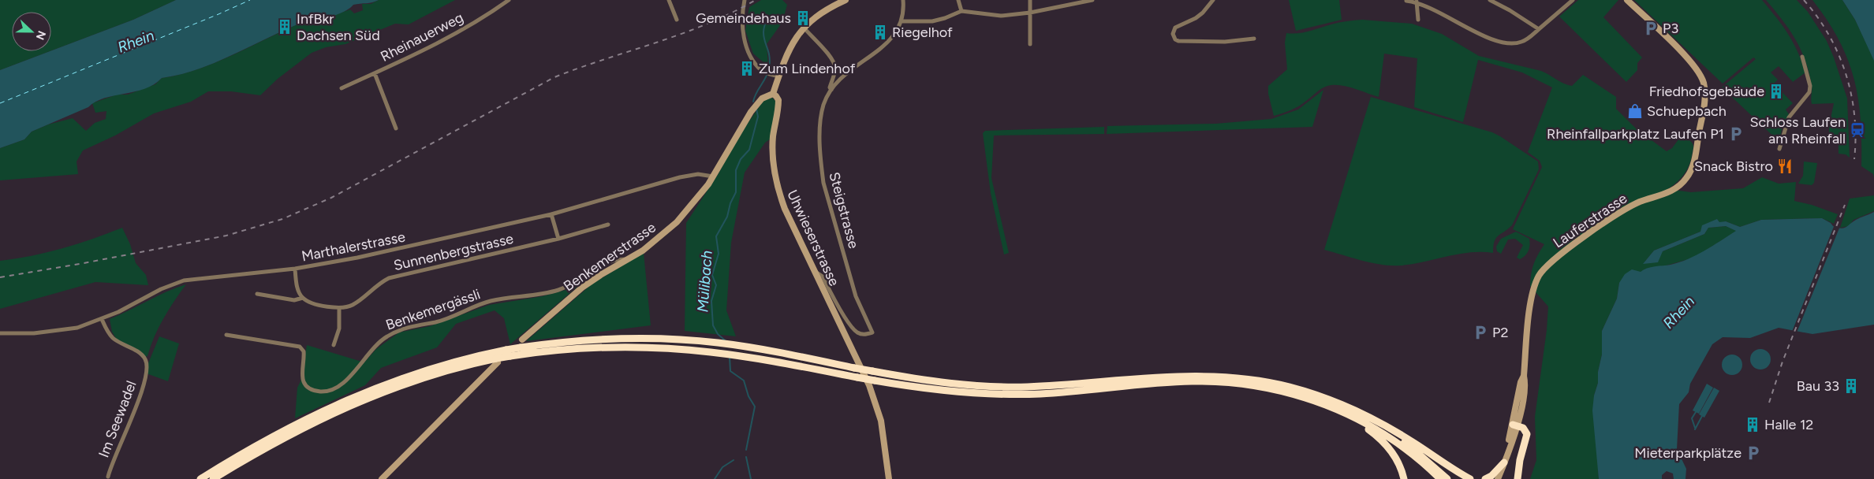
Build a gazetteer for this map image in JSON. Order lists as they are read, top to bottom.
{
  "streets": {
    "street": [
      "Rheinauerweg",
      "Steigstrasse",
      "Lauferstrasse",
      "Uhwieserstrasse",
      "Marthalerstrasse",
      "Sunnenbergstrasse",
      "Benkemerstrasse",
      "Benkemergässli",
      "Im Seewadel"
    ]
  },
  "crossings": [
    ["Steigstrasse", "Uhwieserstrasse"],
    ["Uhwieserstrasse", "Benkemerstrasse"],
    ["Marthalerstrasse", "Benkemerstrasse"],
    ["Marthalerstrasse", "Im Seewadel"],
    ["Benkemerstrasse", "Benkemergässli"]
  ],
  "water": ["Rhein", "Mülibach"],
  "places": {
    "building": [
      "Gemeindehaus",
      "InfBkr Dachsen Süd",
      "Riegelhof",
      "Zum Lindenhof",
      "Friedhofsgebäude",
      "Bau 33",
      "Halle 12"
    ],
    "parking": [
      "P3",
      "Rheinfallparkplatz Laufen P1",
      "P2",
      "Mieterparkplätze"
    ],
    "shop": ["Schuepbach"],
    "station": ["Schloss Laufen am Rheinfall"],
    "restaurant": ["Snack Bistro"]
  },
  "north": "right"
}
